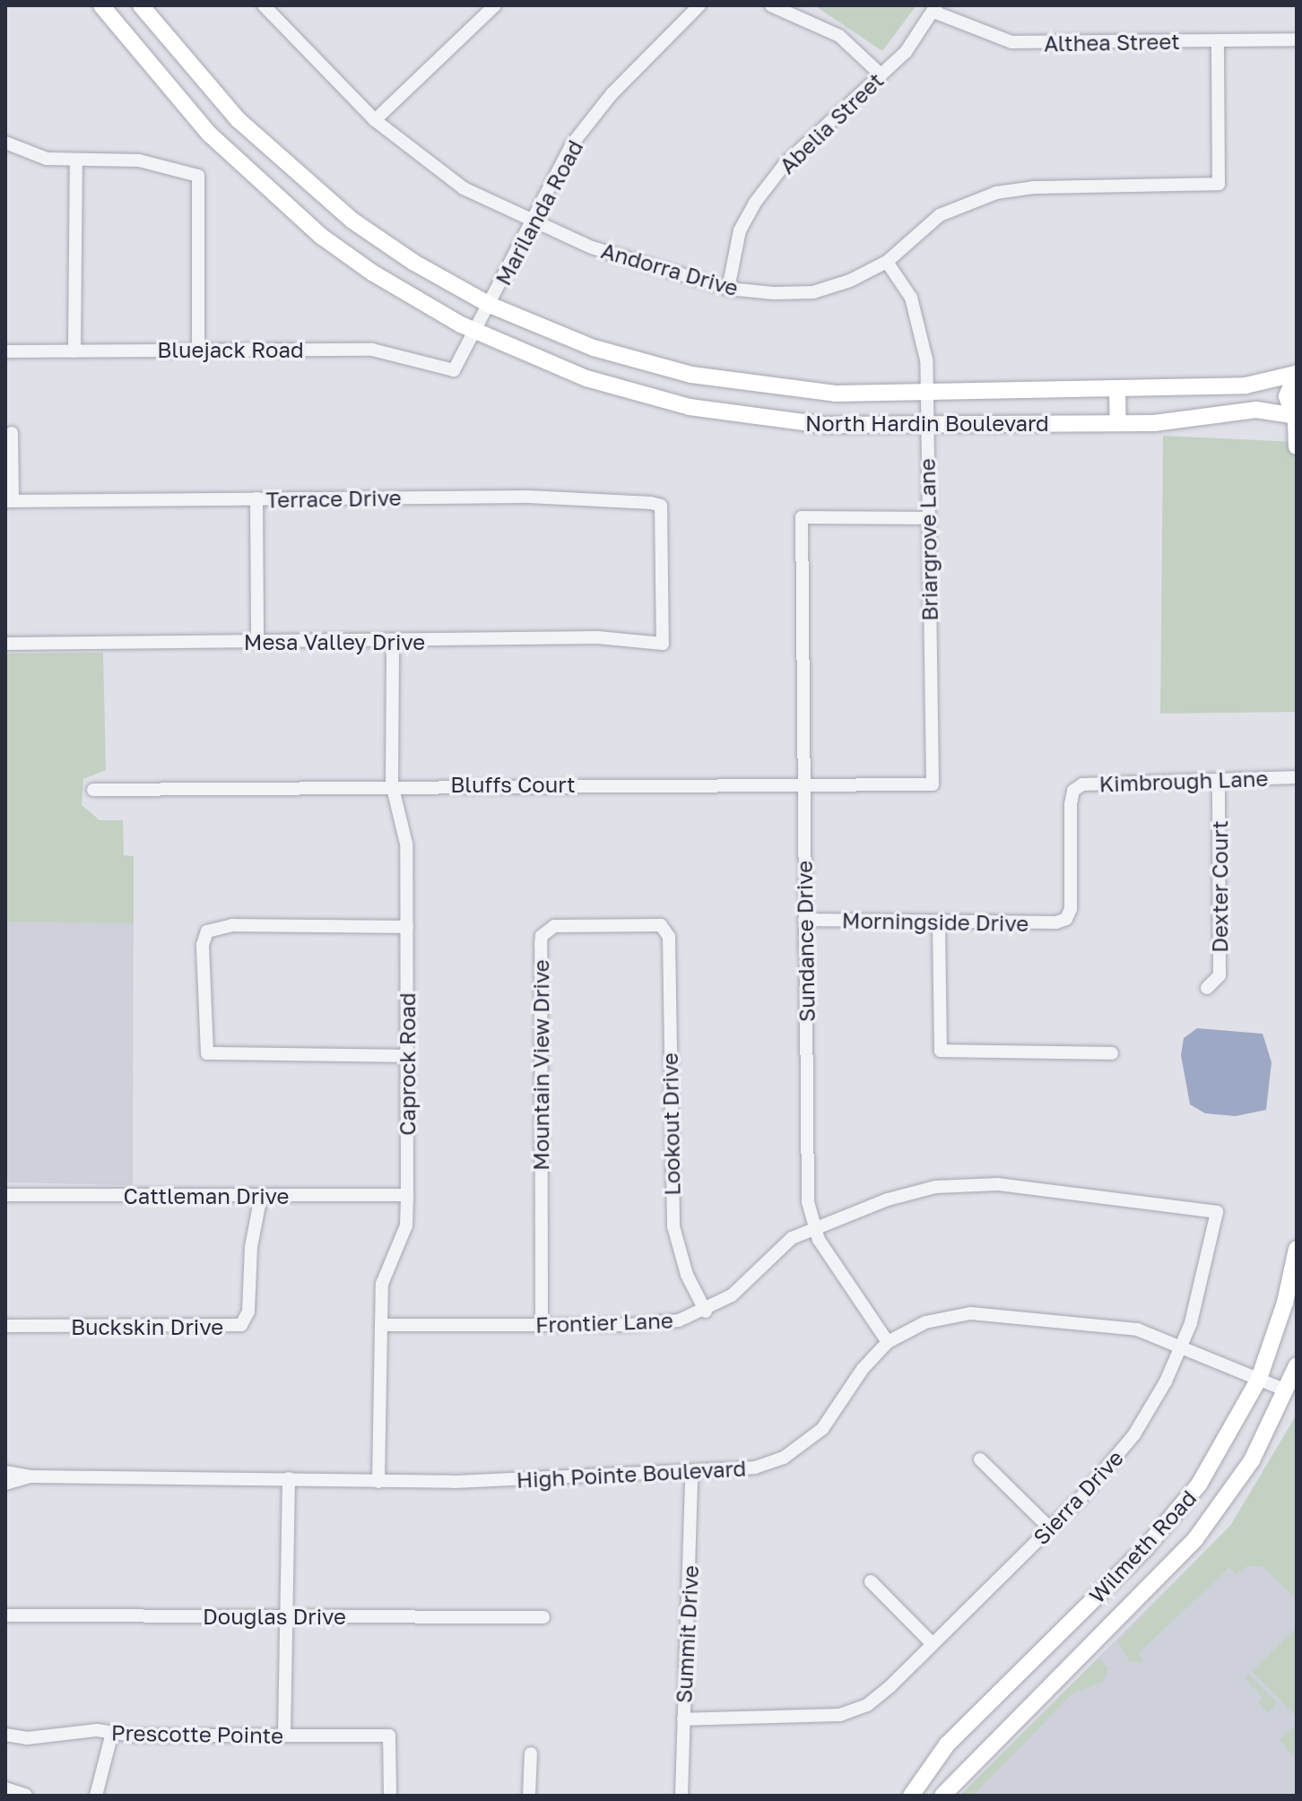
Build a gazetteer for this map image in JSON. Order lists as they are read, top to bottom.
{
  "streets": {
    "main road": ["North Hardin Boulevard", "Wilmeth Road"],
    "street": [
      "Althea Street",
      "Abelia Street",
      "Marilanda Road",
      "Andorra Drive",
      "Bluejack Road",
      "Terrace Drive",
      "Briargrove Lane",
      "Mesa Valley Drive",
      "Kimbrough Lane",
      "Bluffs Court",
      "Dexter Court",
      "Morningside Drive",
      "Sundance Drive",
      "Caprock Road",
      "Mountain View Drive",
      "Lookout Drive",
      "Cattleman Drive",
      "Frontier Lane",
      "Buckskin Drive",
      "High Pointe Boulevard",
      "Sierra Drive",
      "Douglas Drive",
      "Summit Drive",
      "Prescotte Pointe"
    ]
  },
  "crossings": [
    ["Althea Street", "Abelia Street"],
    ["Althea Street", "Andorra Drive"],
    ["Abelia Street", "Andorra Drive"],
    ["Marilanda Road", "Andorra Drive"],
    ["Marilanda Road", "Bluejack Road"],
    ["Marilanda Road", "North Hardin Boulevard"],
    ["Andorra Drive", "Briargrove Lane"],
    ["North Hardin Boulevard", "Briargrove Lane"],
    ["Terrace Drive", "Mesa Valley Drive"],
    ["Briargrove Lane", "Bluffs Court"],
    ["Briargrove Lane", "Sundance Drive"],
    ["Mesa Valley Drive", "Caprock Road"],
    ["Kimbrough Lane", "Dexter Court"],
    ["Kimbrough Lane", "Morningside Drive"],
    ["Bluffs Court", "Sundance Drive"],
    ["Bluffs Court", "Caprock Road"],
    ["Morningside Drive", "Sundance Drive"],
    ["Sundance Drive", "Frontier Lane"],
    ["Sundance Drive", "High Pointe Boulevard"],
    ["Caprock Road", "Cattleman Drive"],
    ["Caprock Road", "Frontier Lane"],
    ["Caprock Road", "High Pointe Boulevard"],
    ["Mountain View Drive", "Lookout Drive"],
    ["Mountain View Drive", "Frontier Lane"],
    ["Lookout Drive", "Frontier Lane"],
    ["Cattleman Drive", "Buckskin Drive"],
    ["Frontier Lane", "Sierra Drive"],
    ["High Pointe Boulevard", "Sierra Drive"],
    ["High Pointe Boulevard", "Wilmeth Road"],
    ["High Pointe Boulevard", "Summit Drive"],
    ["Sierra Drive", "Summit Drive"]
  ]
}
